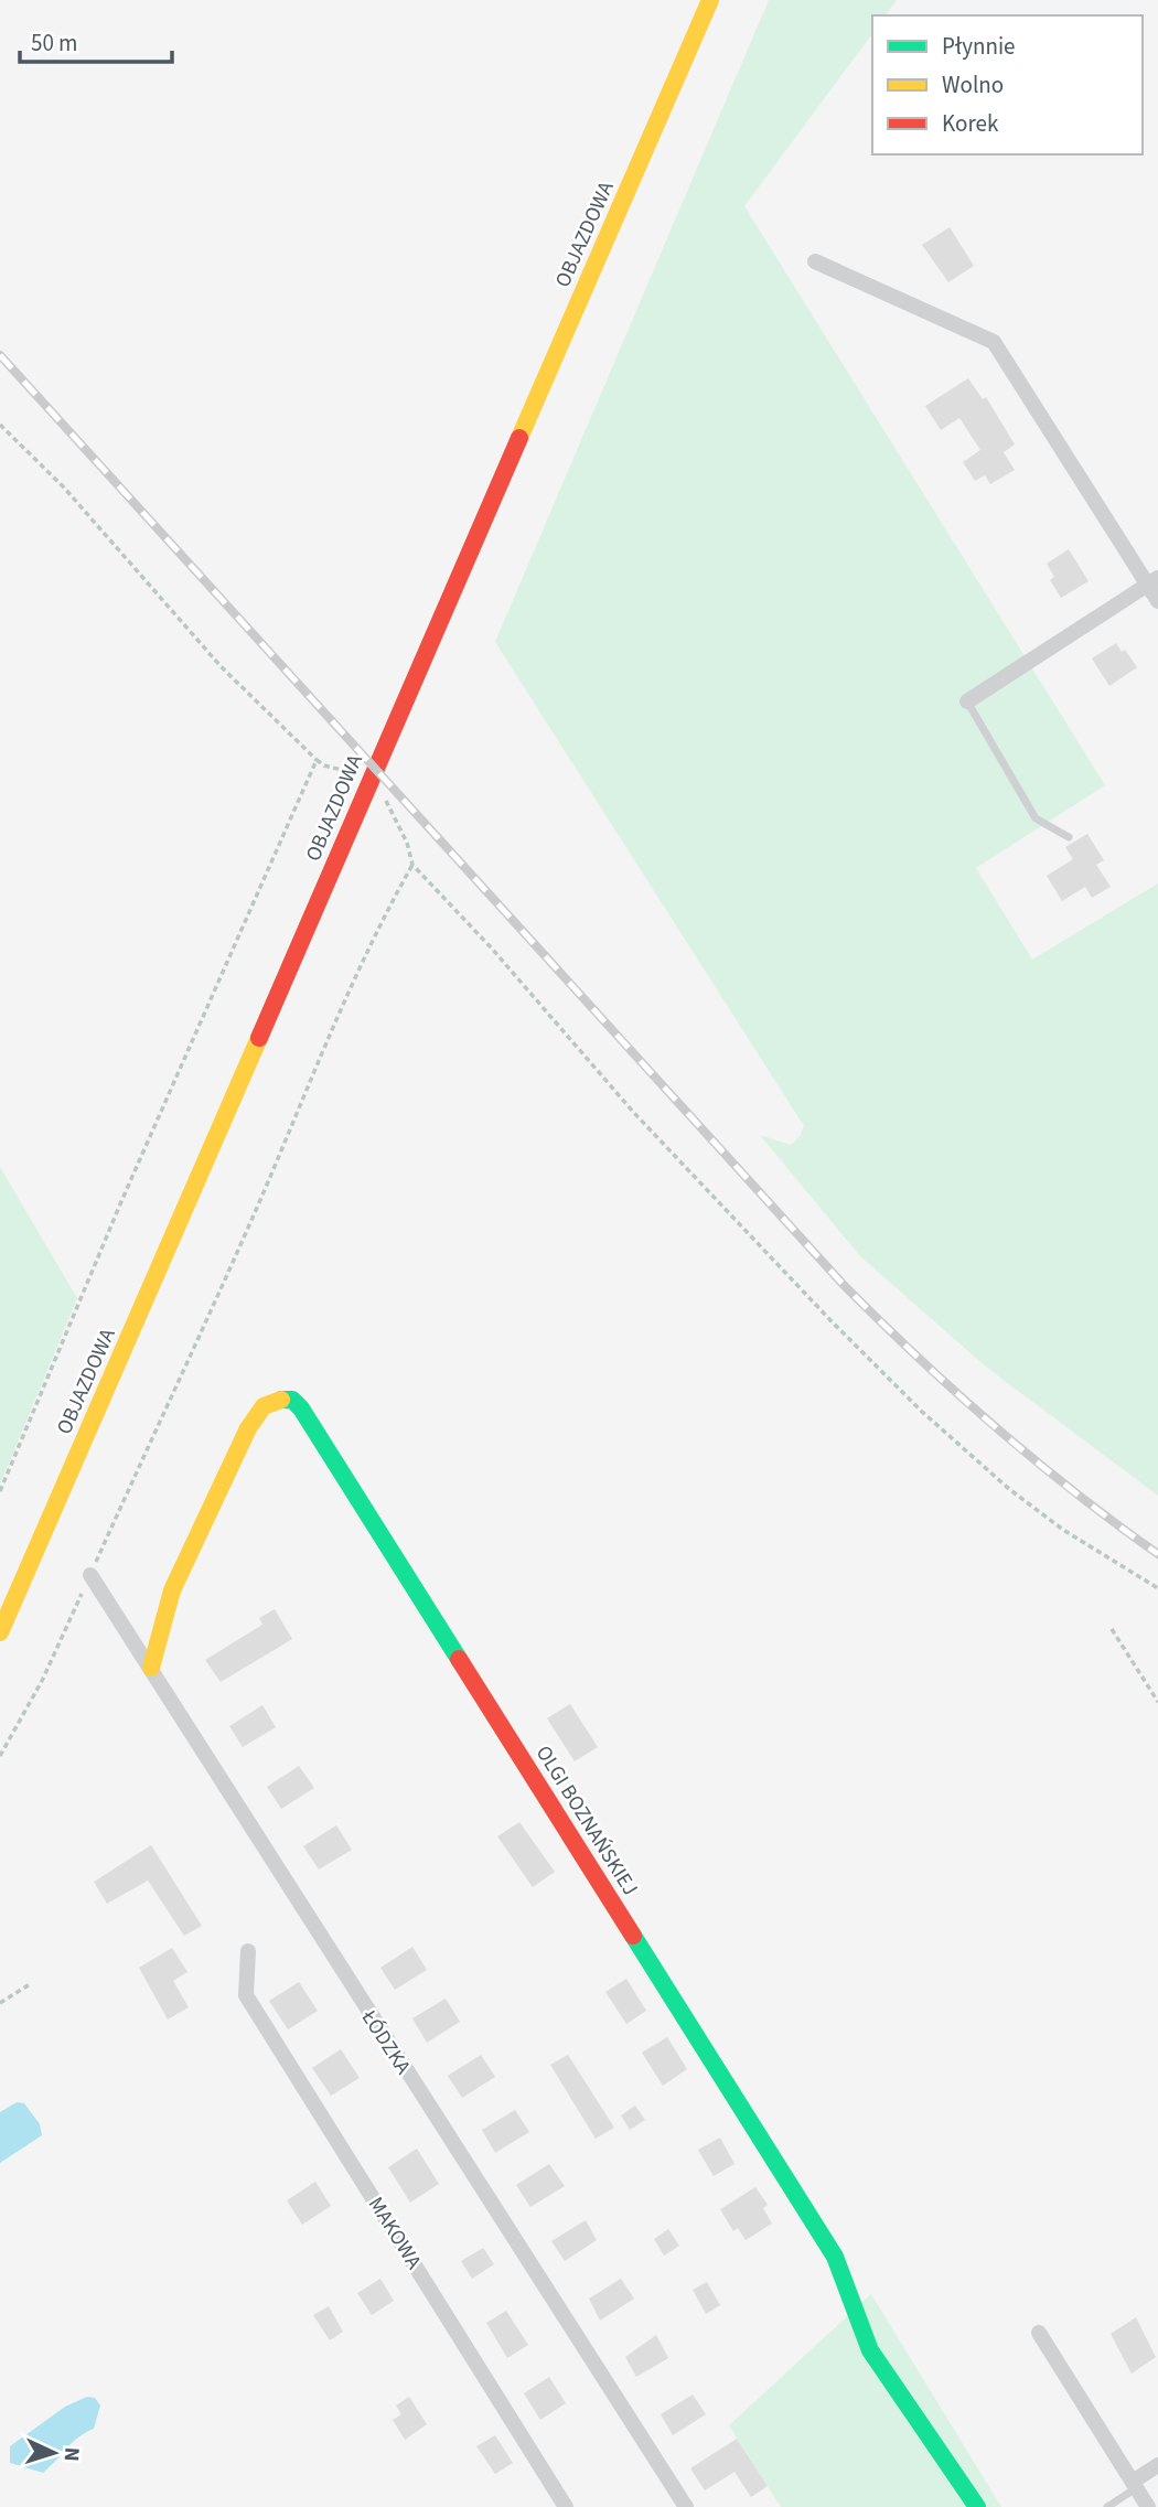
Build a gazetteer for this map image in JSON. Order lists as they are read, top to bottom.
{
  "streets": {
    "main road": ["OBJAZDOWA", "OLGI BOZNAŃSKIEJ"],
    "street": ["ŁÓDZKA", "MAKOWA"]
  },
  "crossings": [
    ["OLGI BOZNAŃSKIEJ", "ŁÓDZKA"]
  ],
  "legend": ["Płynnie", "Wolno", "Korek"],
  "scale_bar": "50 m",
  "north": "right"
}
